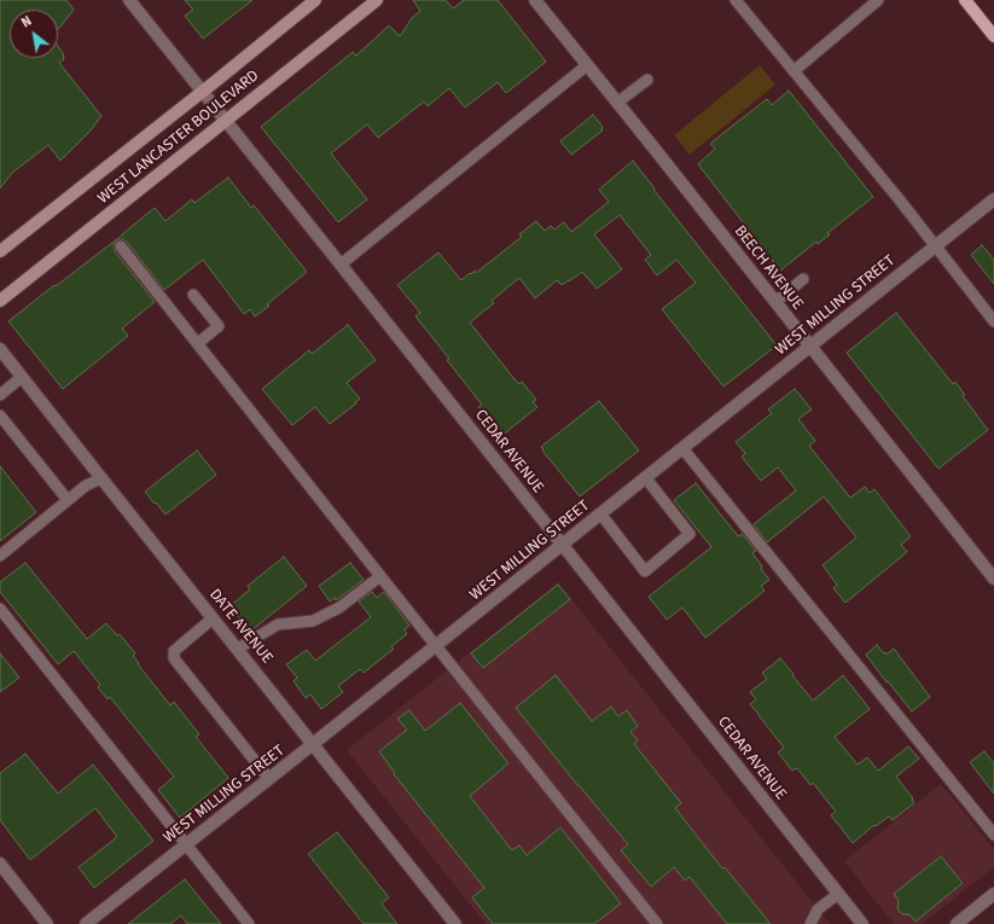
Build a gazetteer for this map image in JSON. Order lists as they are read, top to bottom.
{
  "streets": {
    "street": [
      "WEST LANCASTER BOULEVARD",
      "BEECH AVENUE",
      "WEST MILLING STREET",
      "CEDAR AVENUE",
      "DATE AVENUE"
    ]
  },
  "crossings": [
    ["WEST LANCASTER BOULEVARD", "CEDAR AVENUE"],
    ["BEECH AVENUE", "WEST MILLING STREET"],
    ["WEST MILLING STREET", "CEDAR AVENUE"],
    ["WEST MILLING STREET", "DATE AVENUE"]
  ],
  "north": "top left"
}
